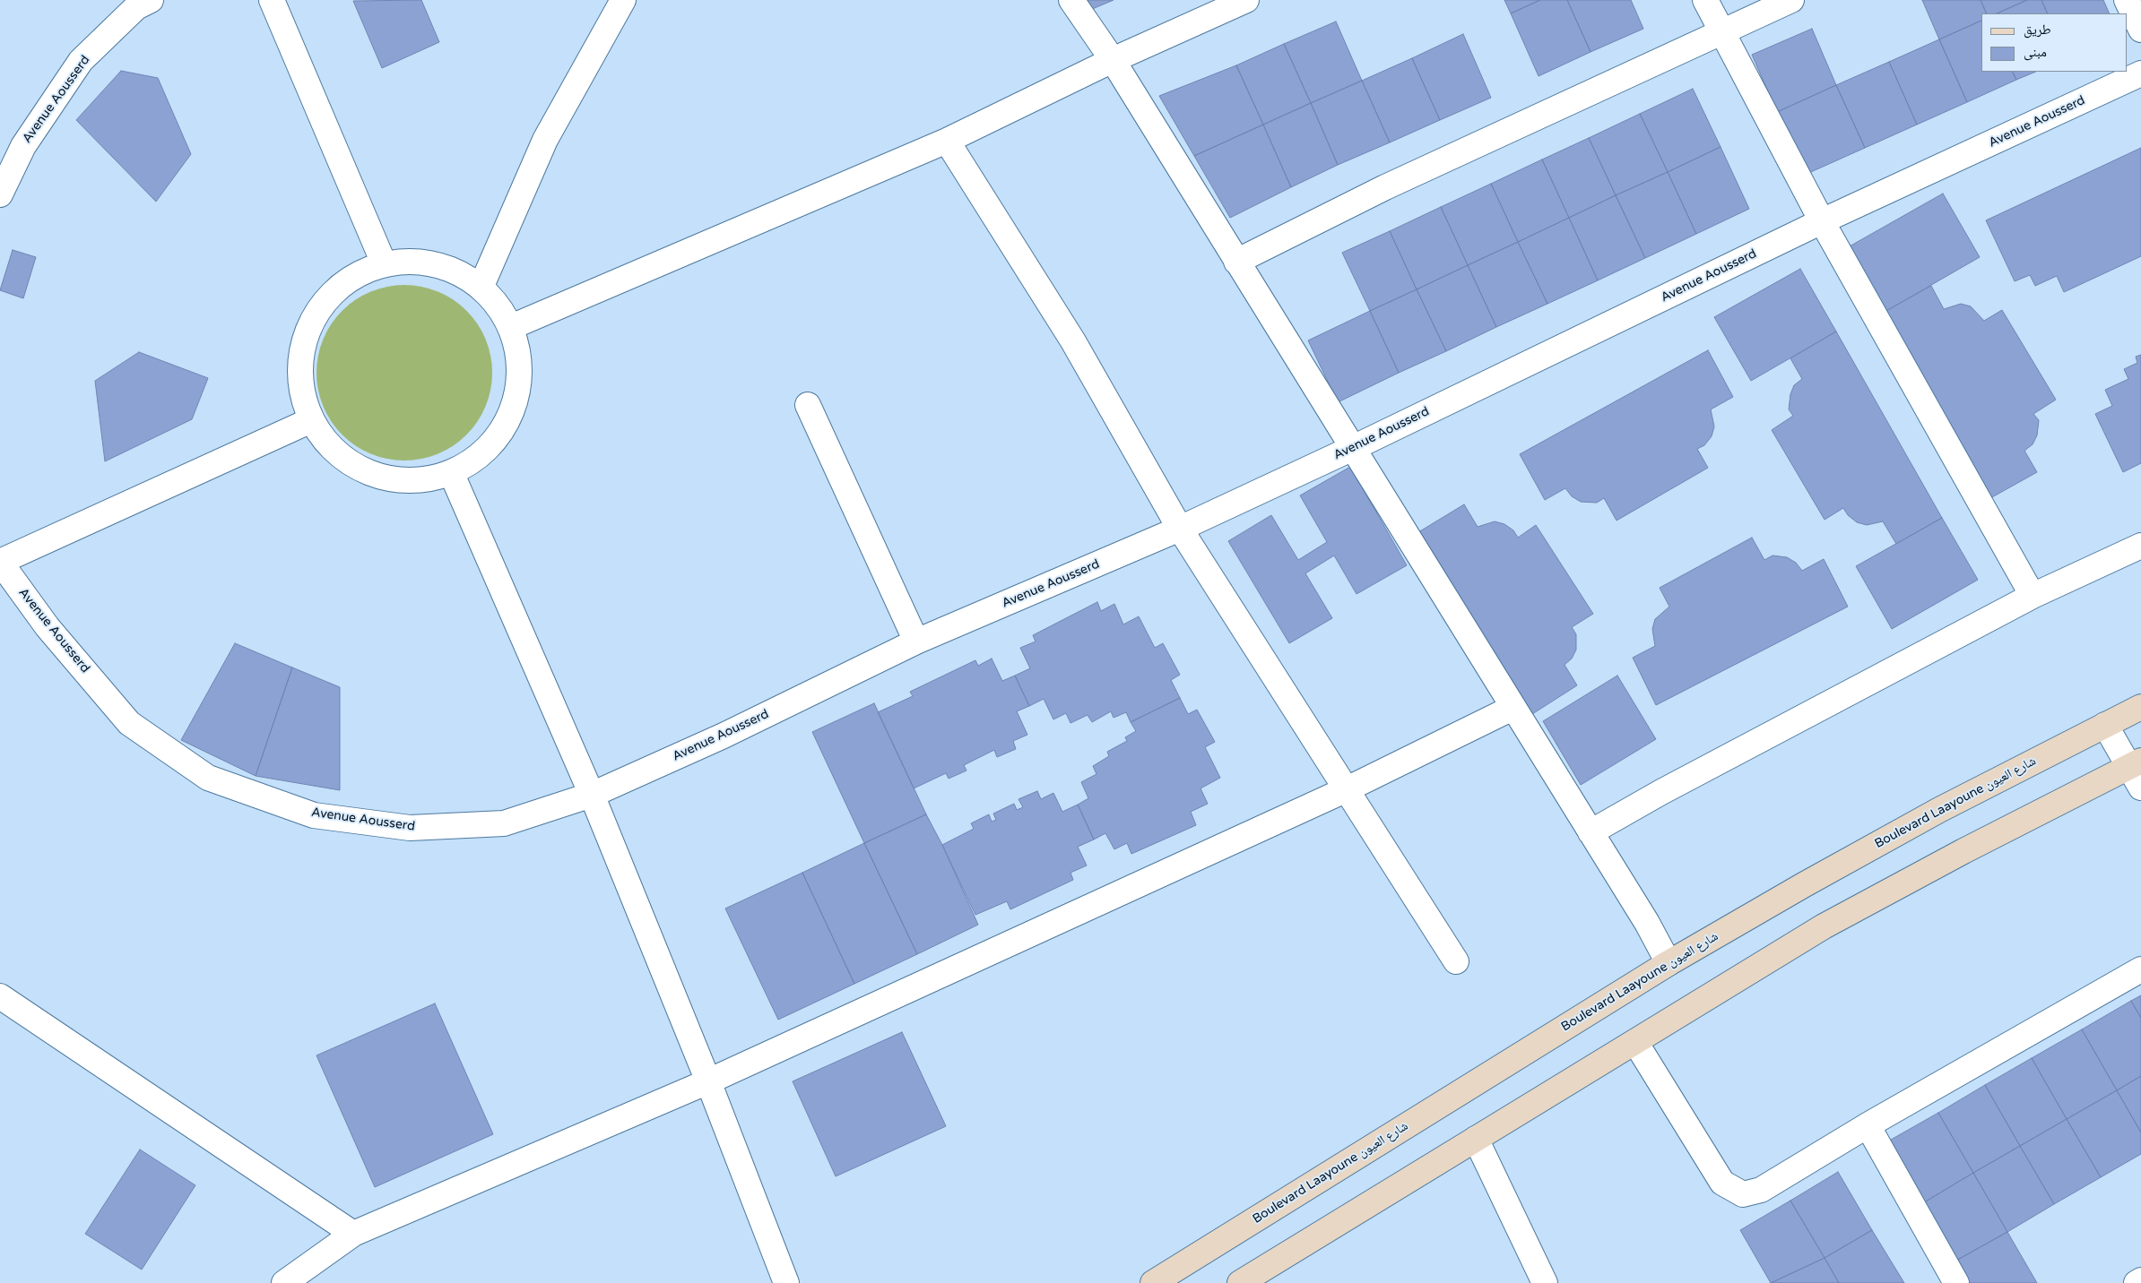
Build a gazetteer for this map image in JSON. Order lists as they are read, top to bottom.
{
  "streets": {
    "street": ["Avenue Aousserd", "Boulevard Laayoune شارع العيون"]
  },
  "legend": ["طريق", "مبنى"]
}
